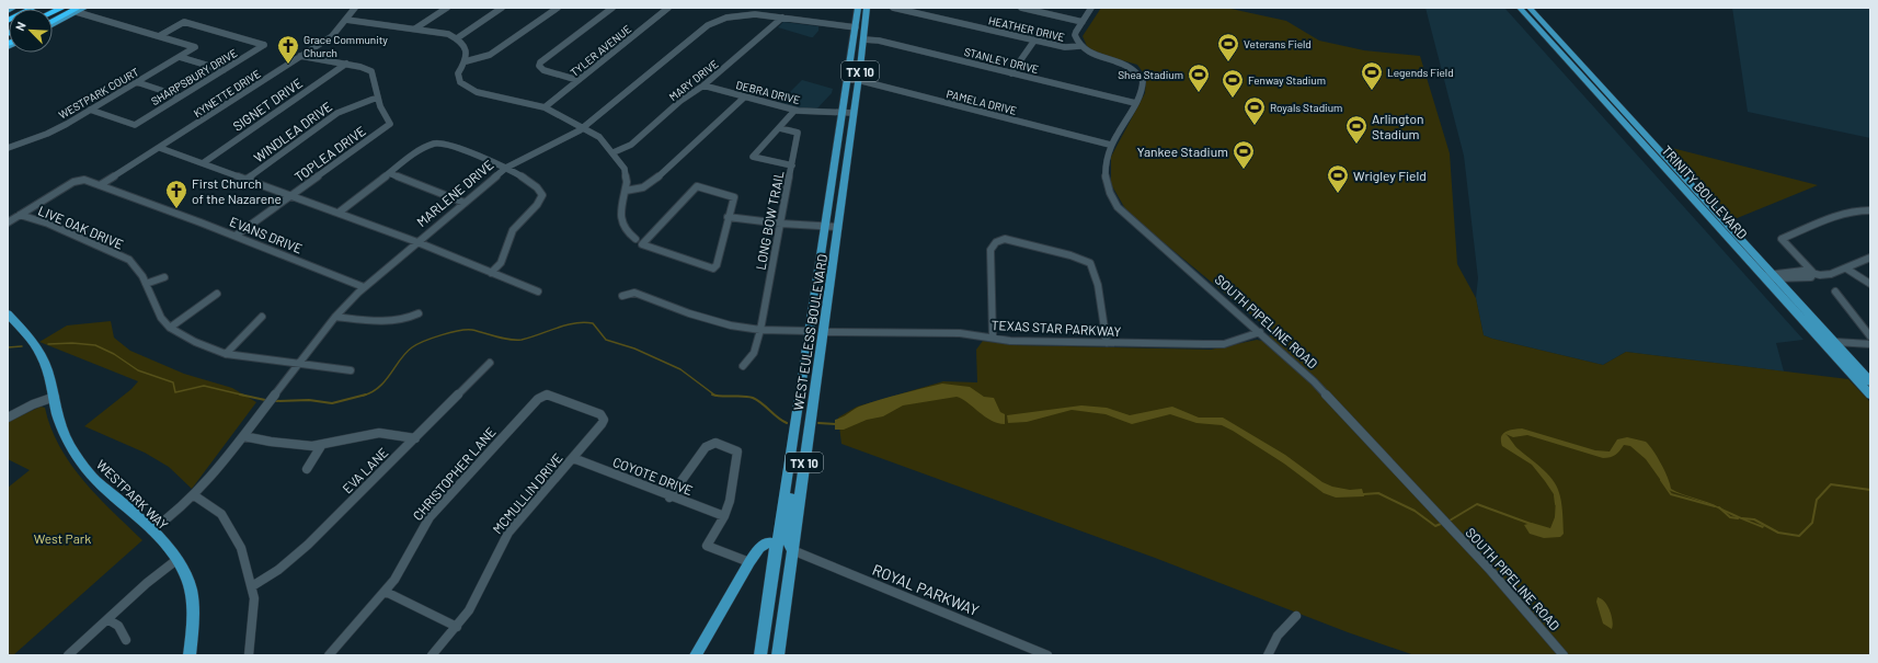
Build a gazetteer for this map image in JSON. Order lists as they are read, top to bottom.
{
  "streets": {
    "main road": [
      "TX 10",
      "TRINITY BOULEVARD",
      "WEST EULESS BOULEVARD",
      "WESTPARK WAY"
    ],
    "street": [
      "HEATHER DRIVE",
      "TYLER AVENUE",
      "STANLEY DRIVE",
      "SHARPSBURY DRIVE",
      "MARY DRIVE",
      "DEBRA DRIVE",
      "WESTPARK COURT",
      "KYNETTE DRIVE",
      "PAMELA DRIVE",
      "SIGNET DRIVE",
      "WINDLEA DRIVE",
      "TOPLEA DRIVE",
      "MARLENE DRIVE",
      "LONG BOW TRAIL",
      "LIVE OAK DRIVE",
      "EVANS DRIVE",
      "SOUTH PIPELINE ROAD",
      "TEXAS STAR PARKWAY",
      "EVA LANE",
      "CHRISTOPHER LANE",
      "COYOTE DRIVE",
      "MCMULLIN DRIVE",
      "ROYAL PARKWAY"
    ]
  },
  "crossings": [
    ["HEATHER DRIVE", "SOUTH PIPELINE ROAD"],
    ["STANLEY DRIVE", "SOUTH PIPELINE ROAD"],
    ["STANLEY DRIVE", "WEST EULESS BOULEVARD"],
    ["SHARPSBURY DRIVE", "WESTPARK COURT"],
    ["MARY DRIVE", "DEBRA DRIVE"],
    ["MARY DRIVE", "MARLENE DRIVE"],
    ["DEBRA DRIVE", "WEST EULESS BOULEVARD"],
    ["KYNETTE DRIVE", "EVANS DRIVE"],
    ["PAMELA DRIVE", "SOUTH PIPELINE ROAD"],
    ["PAMELA DRIVE", "WEST EULESS BOULEVARD"],
    ["WINDLEA DRIVE", "TOPLEA DRIVE"],
    ["TOPLEA DRIVE", "EVANS DRIVE"],
    ["MARLENE DRIVE", "LIVE OAK DRIVE"],
    ["MARLENE DRIVE", "EVANS DRIVE"],
    ["MARLENE DRIVE", "WEST EULESS BOULEVARD"],
    ["MARLENE DRIVE", "WESTPARK WAY"],
    ["LIVE OAK DRIVE", "EVANS DRIVE"],
    ["SOUTH PIPELINE ROAD", "TEXAS STAR PARKWAY"],
    ["TEXAS STAR PARKWAY", "WEST EULESS BOULEVARD"],
    ["WEST EULESS BOULEVARD", "ROYAL PARKWAY"],
    ["CHRISTOPHER LANE", "MCMULLIN DRIVE"],
    ["COYOTE DRIVE", "MCMULLIN DRIVE"]
  ],
  "parks": ["West Park"],
  "places": {
    "sports": [
      "Veterans Field",
      "Legends Field",
      "Shea Stadium",
      "Fenway Stadium",
      "Royals Stadium",
      "Arlington Stadium",
      "Yankee Stadium",
      "Wrigley Field"
    ],
    "church": ["Grace Community Church", "First Church of the Nazarene"]
  },
  "north": "top left"
}
